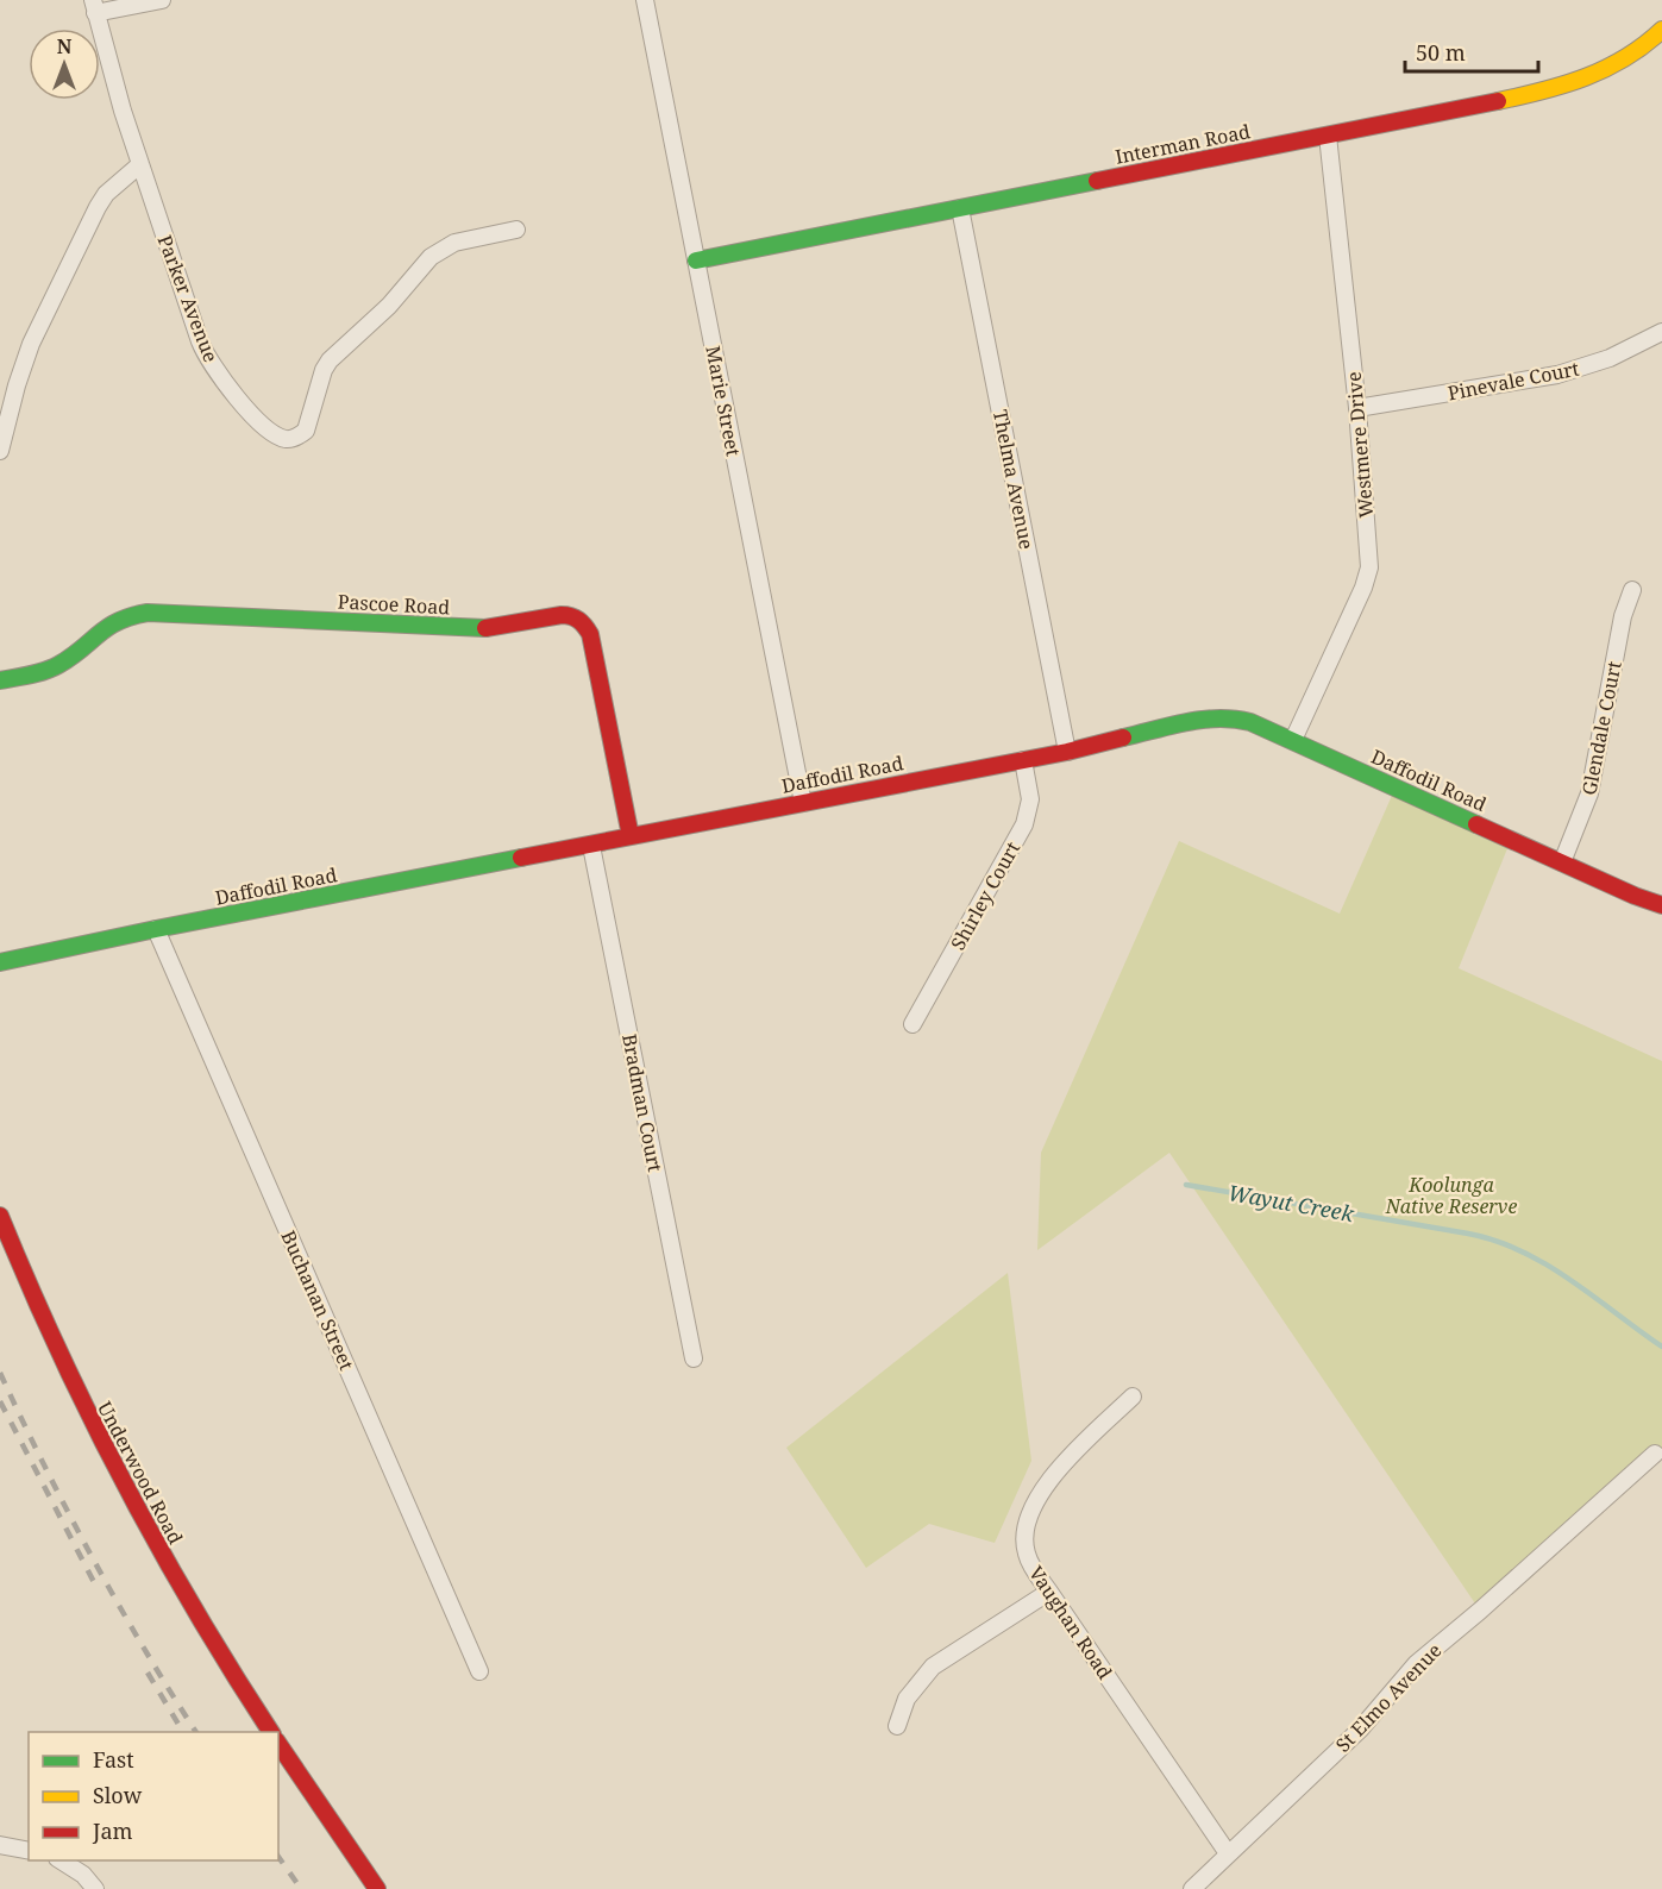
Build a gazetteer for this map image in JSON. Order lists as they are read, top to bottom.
{
  "streets": {
    "street": [
      "Interman Road",
      "Parker Avenue",
      "Pinevale Court",
      "Marie Street",
      "Westmere Drive",
      "Thelma Avenue",
      "Pascoe Road",
      "Glendale Court",
      "Daffodil Road",
      "Shirley Court",
      "Bradman Court",
      "Buchanan Street",
      "Underwood Road",
      "Vaughan Road",
      "St Elmo Avenue"
    ]
  },
  "crossings": [
    ["Interman Road", "Marie Street"],
    ["Interman Road", "Westmere Drive"],
    ["Interman Road", "Thelma Avenue"],
    ["Pinevale Court", "Westmere Drive"],
    ["Marie Street", "Daffodil Road"],
    ["Westmere Drive", "Daffodil Road"],
    ["Thelma Avenue", "Daffodil Road"],
    ["Pascoe Road", "Daffodil Road"],
    ["Glendale Court", "Daffodil Road"],
    ["Daffodil Road", "Shirley Court"],
    ["Daffodil Road", "Bradman Court"],
    ["Daffodil Road", "Buchanan Street"],
    ["Vaughan Road", "St Elmo Avenue"]
  ],
  "water": ["Wayut Creek"],
  "parks": ["Koolunga Native Reserve"],
  "legend": ["Fast", "Slow", "Jam"],
  "scale_bar": "50 m",
  "north": "top"
}
